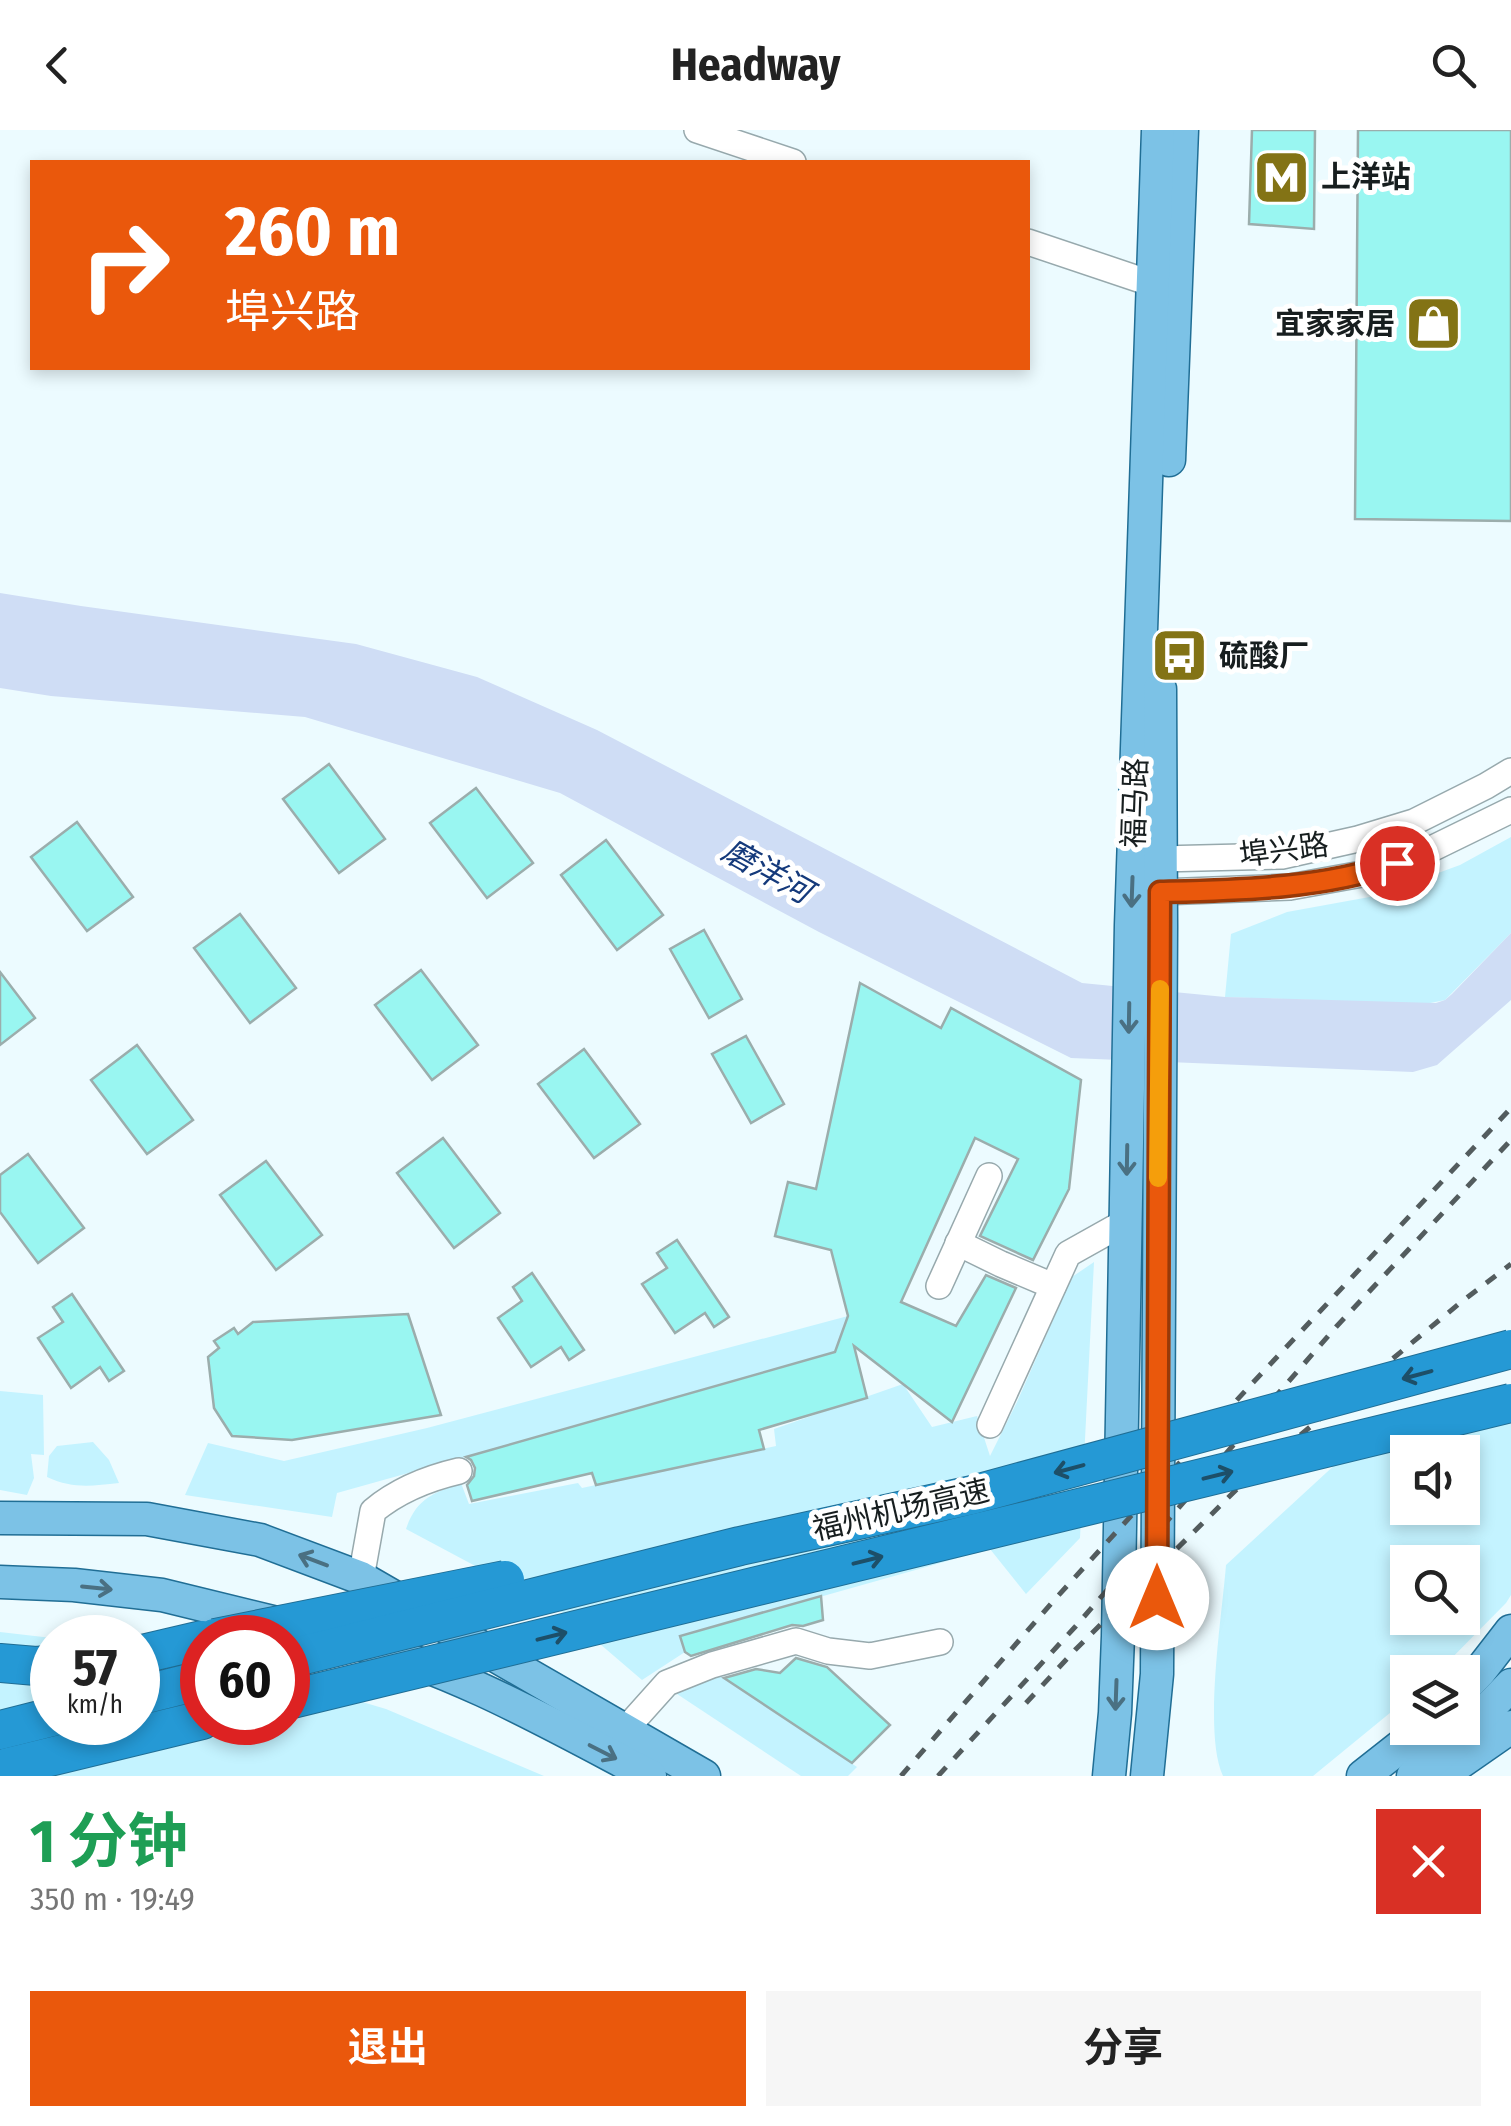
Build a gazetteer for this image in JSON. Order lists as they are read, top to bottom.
{
  "streets": {
    "highway": ["福州机场高速"],
    "main road": ["福马路"],
    "street": ["埠兴路"]
  },
  "crossings": [
    ["福马路", "埠兴路"]
  ],
  "water": ["磨洋河"],
  "places": {
    "metro station": ["上洋站"],
    "shop": ["宜家家居"],
    "bus stop": ["硫酸厂"]
  },
  "page": {
    "header": "Headway",
    "turn": ["260 m", "埠兴路"],
    "speed": "57 km/h",
    "limit": "60",
    "heading": ["1 分钟", "350 m · 19:49"],
    "buttons": ["退出", "分享"]
  }
}
